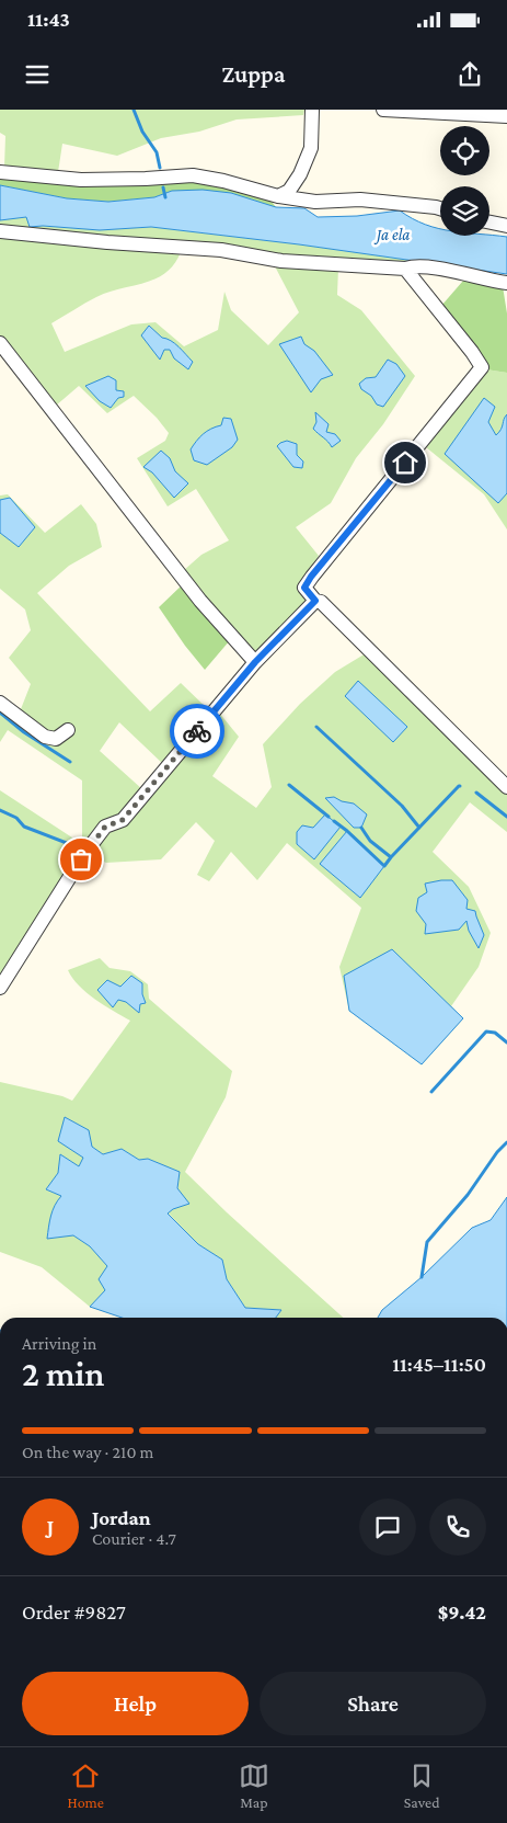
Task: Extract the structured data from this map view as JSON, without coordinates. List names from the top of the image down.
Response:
{
  "water": ["Ja ela"],
  "page": {
    "status": "11:43",
    "header": "Zuppa",
    "heading": ["2 min", "Arriving in", "11:45–11:50"],
    "panel": [
      "Jordan",
      "Courier · 4.7",
      "Order #9827",
      "$9.42"
    ],
    "bar": "On the way · 210 m",
    "round": "J",
    "buttons": ["Help", "Share"],
    "tabs": ["Home", "Map", "Saved"]
  }
}
